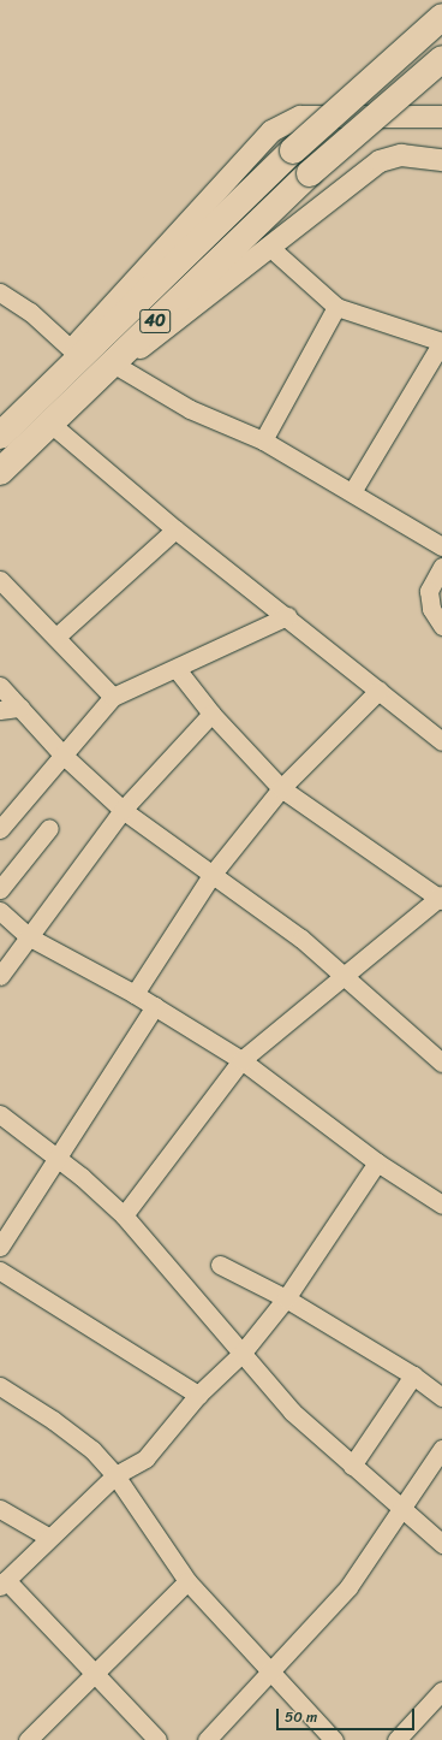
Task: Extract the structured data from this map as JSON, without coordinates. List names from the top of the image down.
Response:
{
  "streets": {
    "highway": ["40"]
  },
  "scale_bar": "50 m"
}
